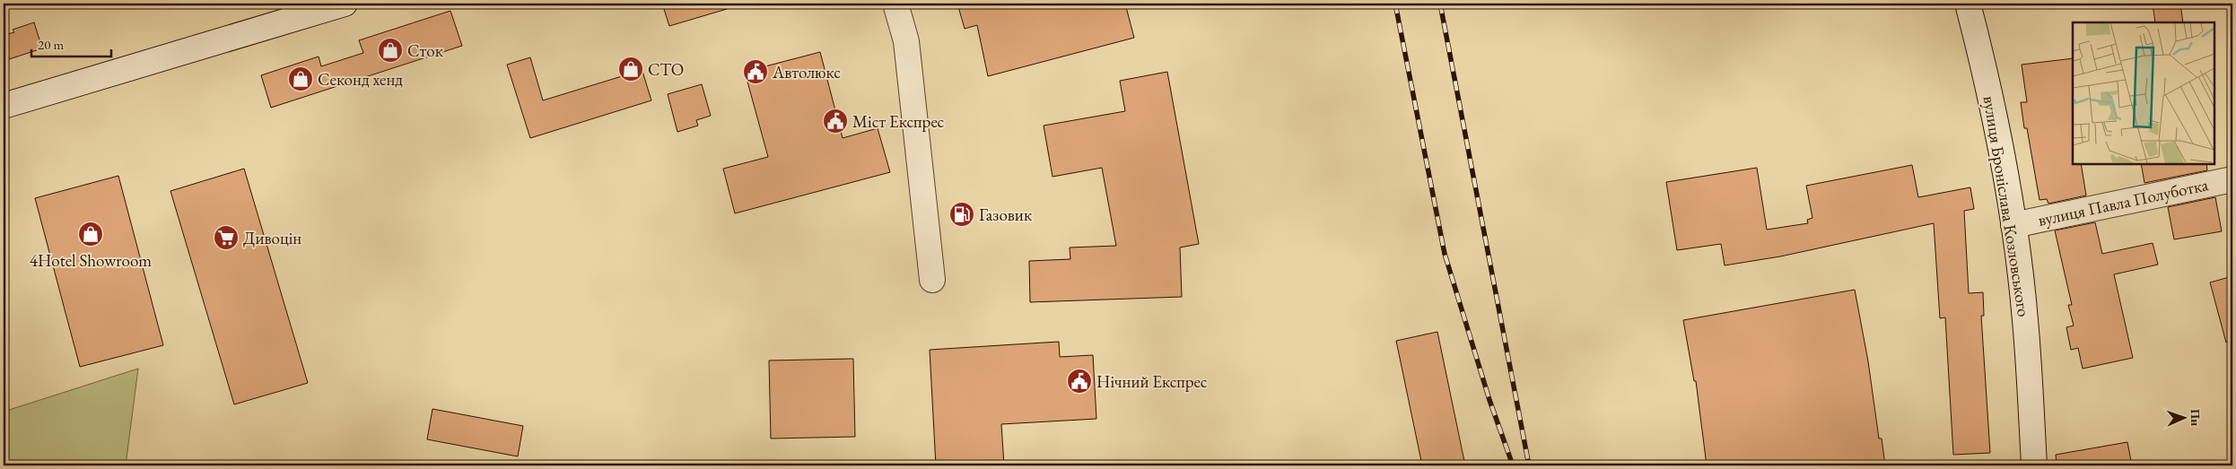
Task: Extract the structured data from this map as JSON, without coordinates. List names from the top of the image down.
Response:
{
  "streets": {
    "street": ["вулиця Павла Полуботка", "вулиця Броніслава Козловського"]
  },
  "crossings": [
    ["вулиця Павла Полуботка", "вулиця Броніслава Козловського"]
  ],
  "places": {
    "shop": [
      "Сток",
      "СТО",
      "Секонд хенд",
      "4Hotel Showroom"
    ],
    "public building": ["Автолюкс", "Міст Експрес", "Нічний Експрес"],
    "fuel station": ["Газовик"],
    "supermarket": ["Дивоцін"]
  },
  "scale_bar": "20 m",
  "north": "right"
}
